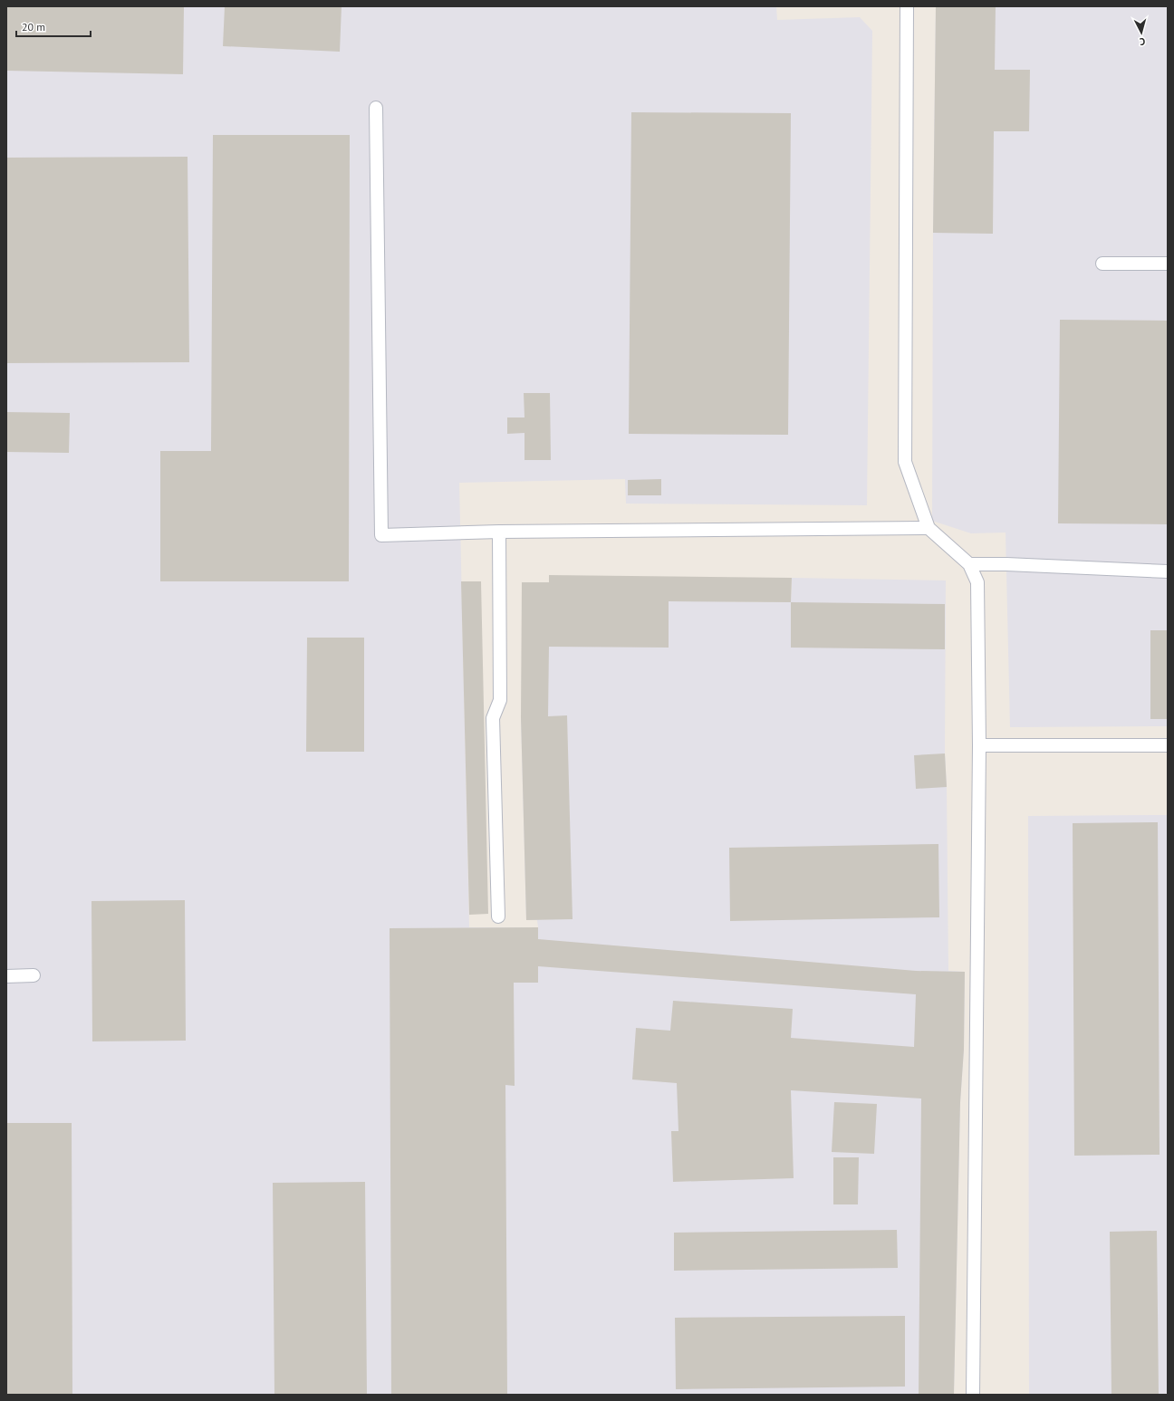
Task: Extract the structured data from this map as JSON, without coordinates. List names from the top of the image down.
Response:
{
  "scale_bar": "20 m",
  "north": "bottom"
}
